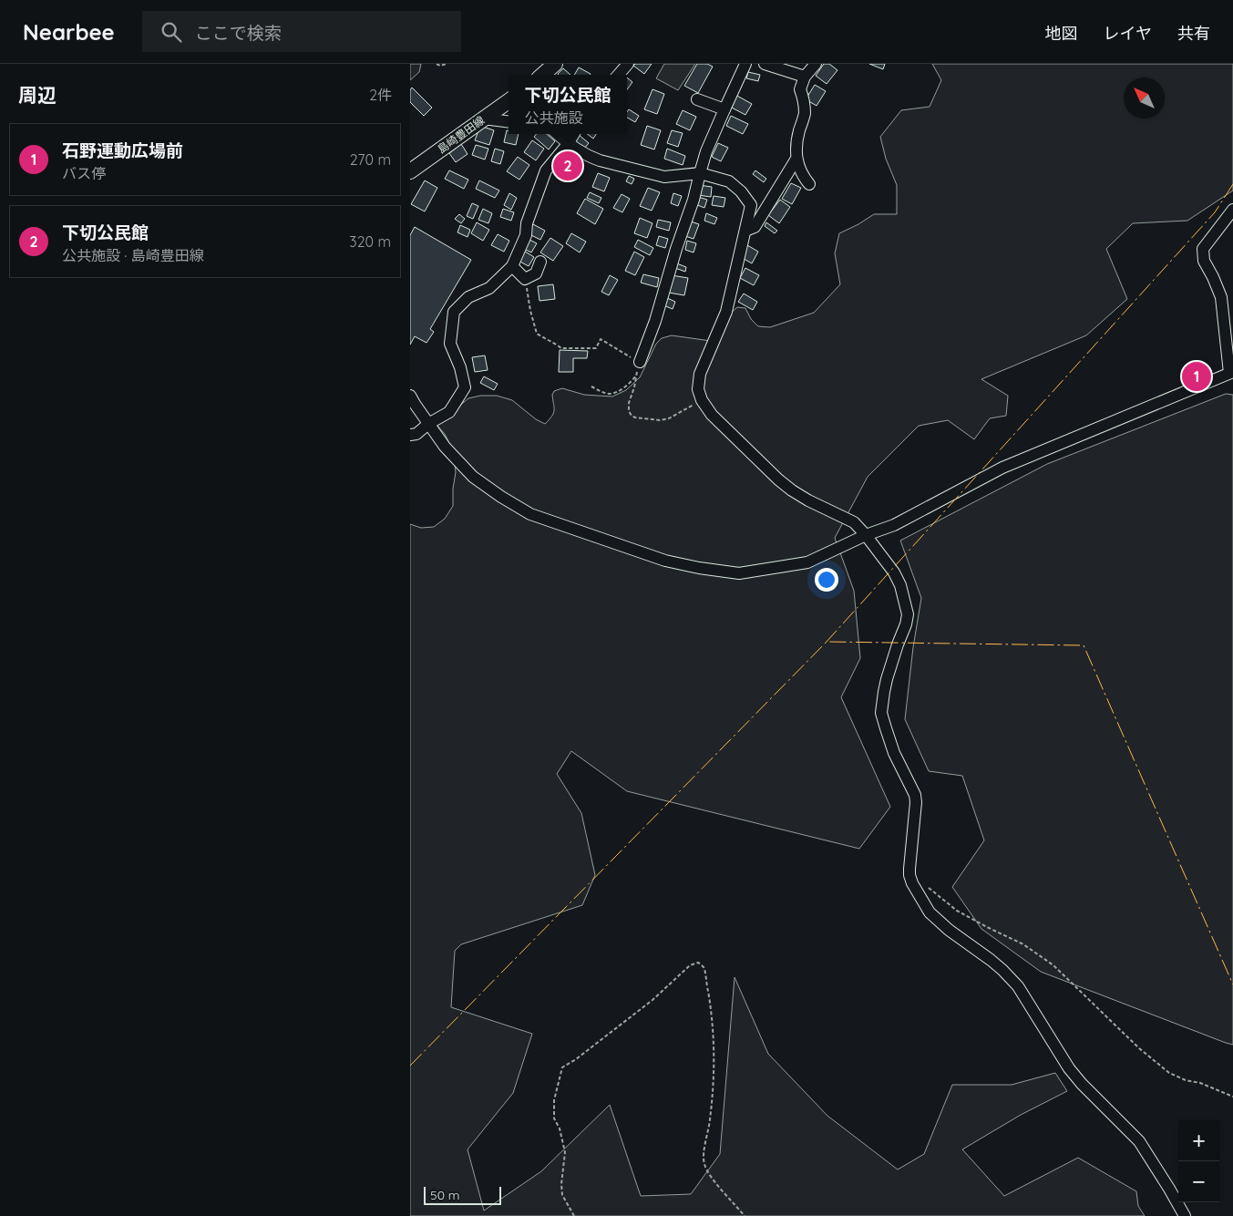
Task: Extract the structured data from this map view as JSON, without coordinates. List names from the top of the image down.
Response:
{
  "streets": {
    "main road": ["島崎豊田線"]
  },
  "scale_bar": "50 m",
  "north": "top left",
  "page": {
    "header": "Nearbee",
    "search": "ここで検索",
    "nav": ["地図", "レイヤ", "共有"],
    "heading": ["周辺", "2件"],
    "popup": ["下切公民館", "公共施設"],
    "list": [
      {
        "mark": "1",
        "name": "石野運動広場前",
        "note": "バス停",
        "value": "270 m"
      },
      {
        "mark": "2",
        "name": "下切公民館",
        "note": "公共施設 · 島崎豊田線",
        "value": "320 m"
      }
    ],
    "pins": ["2", "1"],
    "map_buttons": ["+", "−"],
    "scale": "50 m"
  }
}
